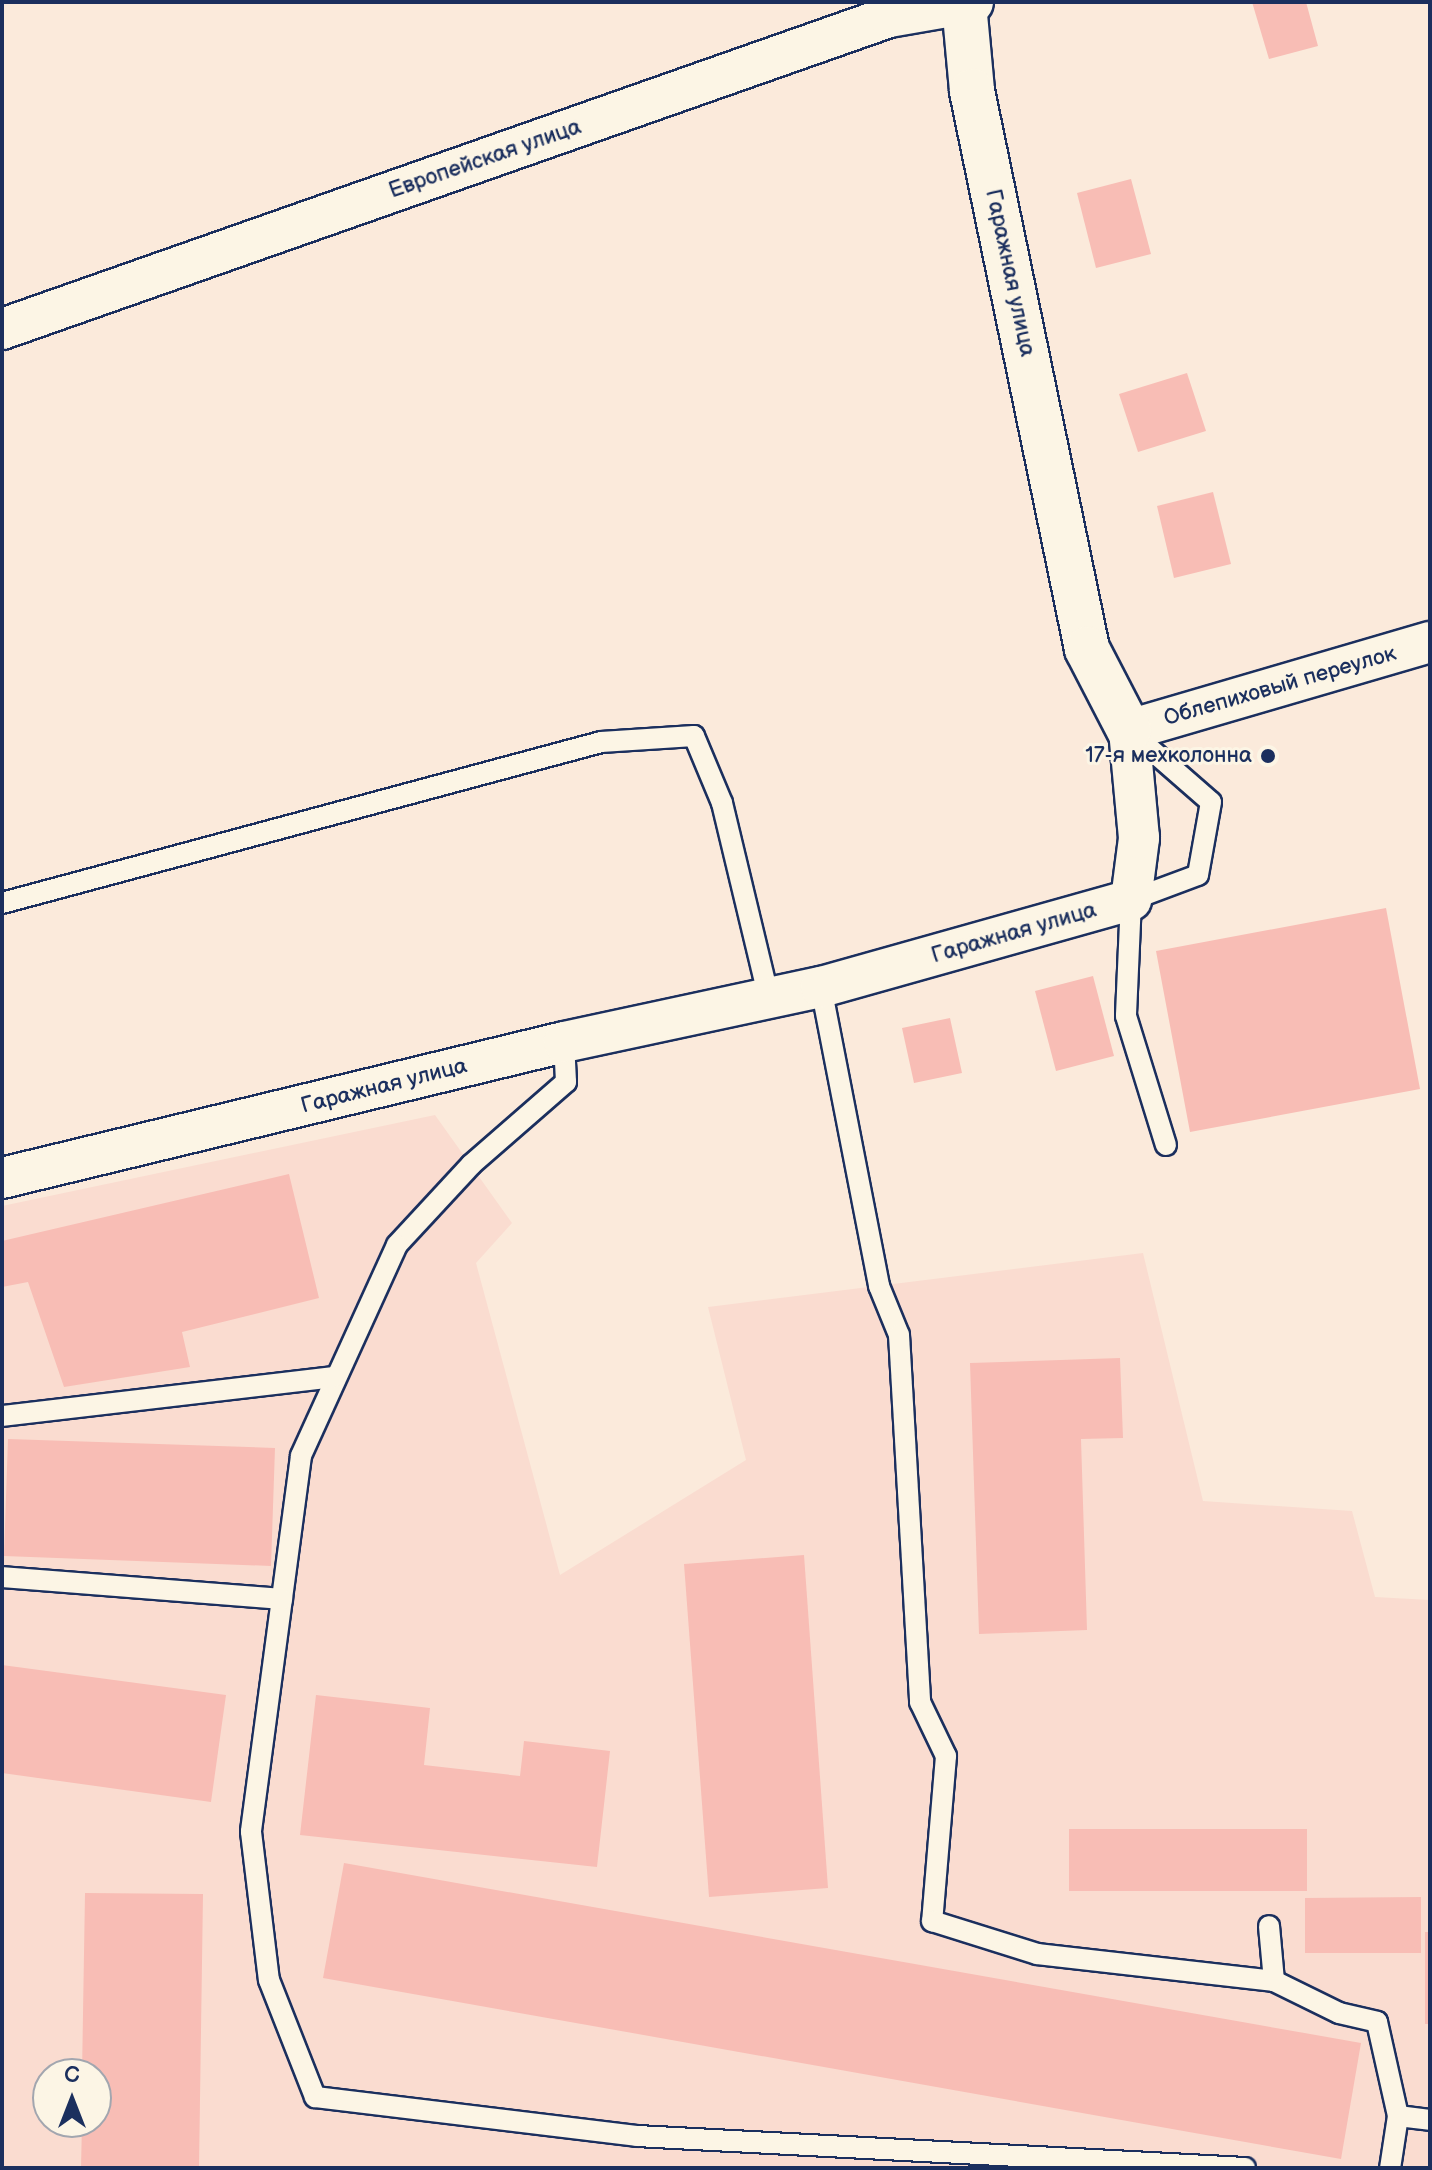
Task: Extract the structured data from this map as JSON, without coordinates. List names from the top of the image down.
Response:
{
  "streets": {
    "street": ["Европейская улица", "Гаражная улица", "Облепиховый переулок"]
  },
  "crossings": [
    ["Европейская улица", "Гаражная улица"],
    ["Гаражная улица", "Облепиховый переулок"]
  ],
  "places": ["17-я мехколонна"],
  "north": "top"
}
